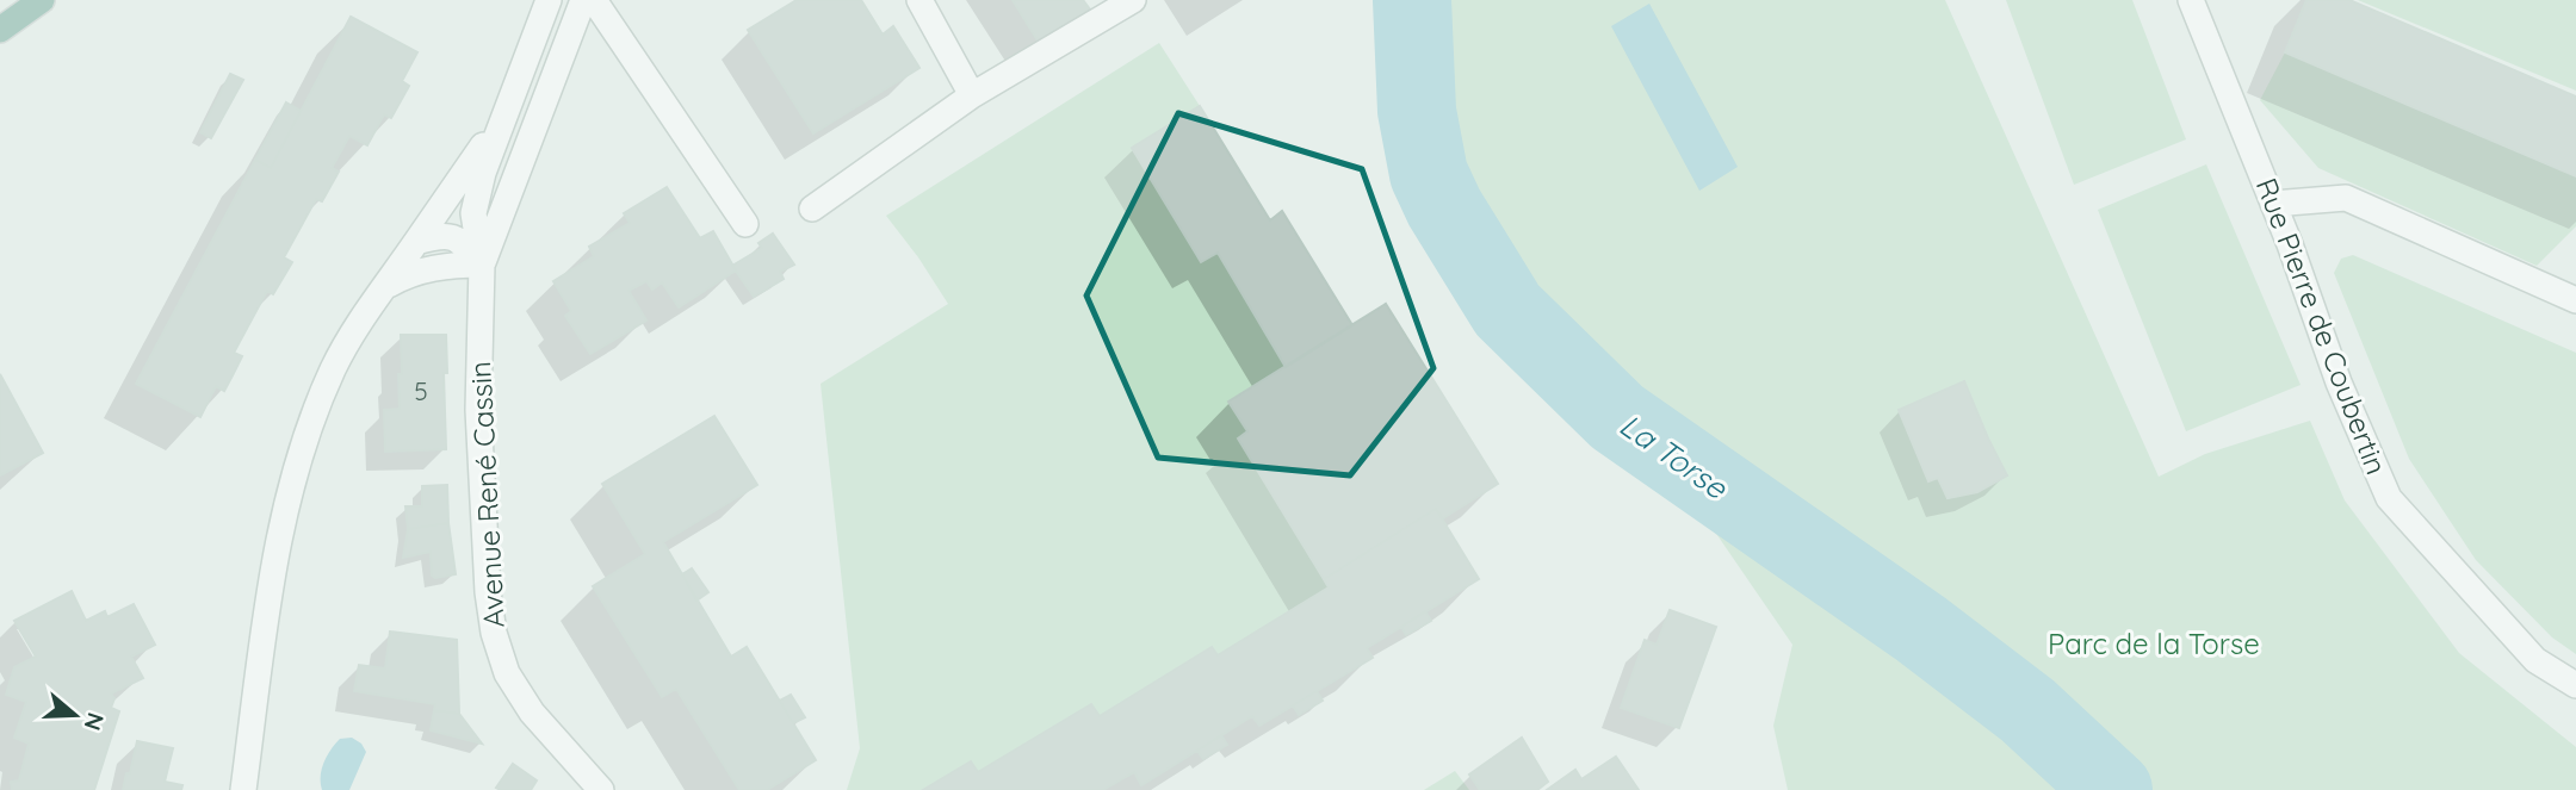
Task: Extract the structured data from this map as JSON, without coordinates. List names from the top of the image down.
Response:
{
  "streets": {
    "street": ["Rue Pierre de Coubertin", "Avenue René Cassin"]
  },
  "water": ["La Torse"],
  "parks": ["Parc de la Torse"],
  "house_numbers": ["5"],
  "north": "right"
}
